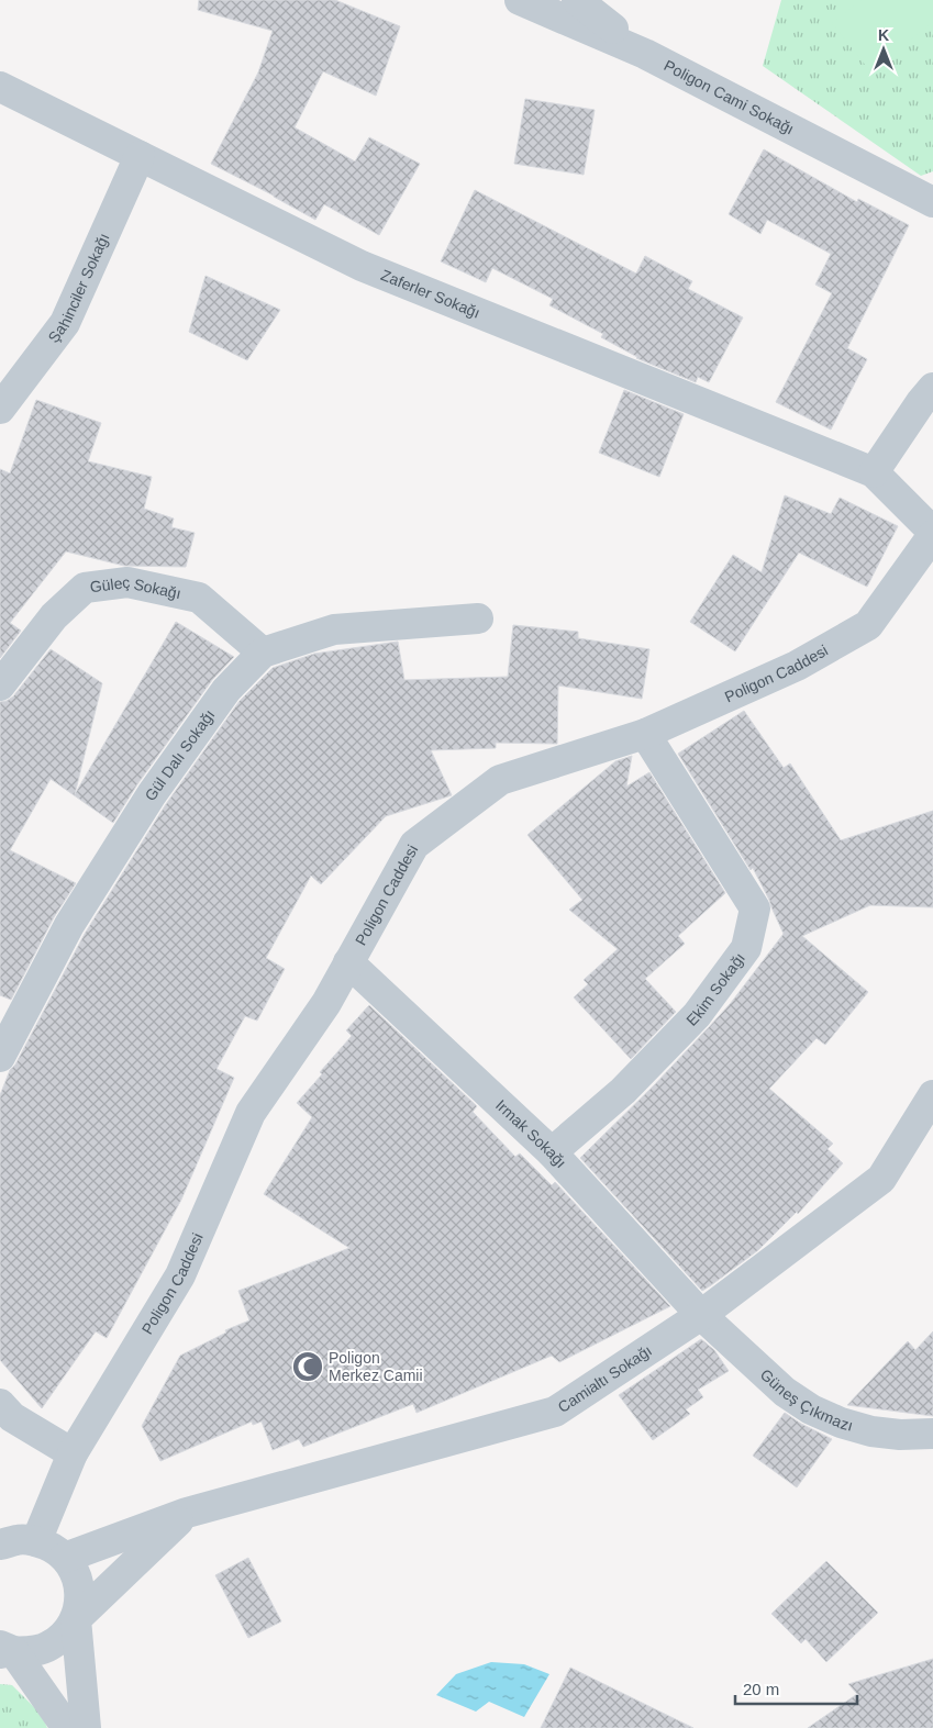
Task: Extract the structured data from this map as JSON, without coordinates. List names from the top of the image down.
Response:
{
  "streets": {
    "street": [
      "Poligon Cami Sokağı",
      "Şahinciler Sokağı",
      "Zaferler Sokağı",
      "Güleç Sokağı",
      "Poligon Caddesi",
      "Gül Dalı Sokağı",
      "Ekim Sokağı",
      "Irmak Sokağı",
      "Camialtı Sokağı",
      "Güneş Çıkmazı"
    ]
  },
  "crossings": [
    ["Şahinciler Sokağı", "Zaferler Sokağı"],
    ["Güleç Sokağı", "Gül Dalı Sokağı"],
    ["Poligon Caddesi", "Ekim Sokağı"],
    ["Poligon Caddesi", "Irmak Sokağı"],
    ["Ekim Sokağı", "Irmak Sokağı"],
    ["Irmak Sokağı", "Camialtı Sokağı"],
    ["Irmak Sokağı", "Güneş Çıkmazı"],
    ["Camialtı Sokağı", "Güneş Çıkmazı"]
  ],
  "places": {
    "mosque": ["Poligon Merkez Camii"]
  },
  "scale_bar": "20 m",
  "north": "top"
}
